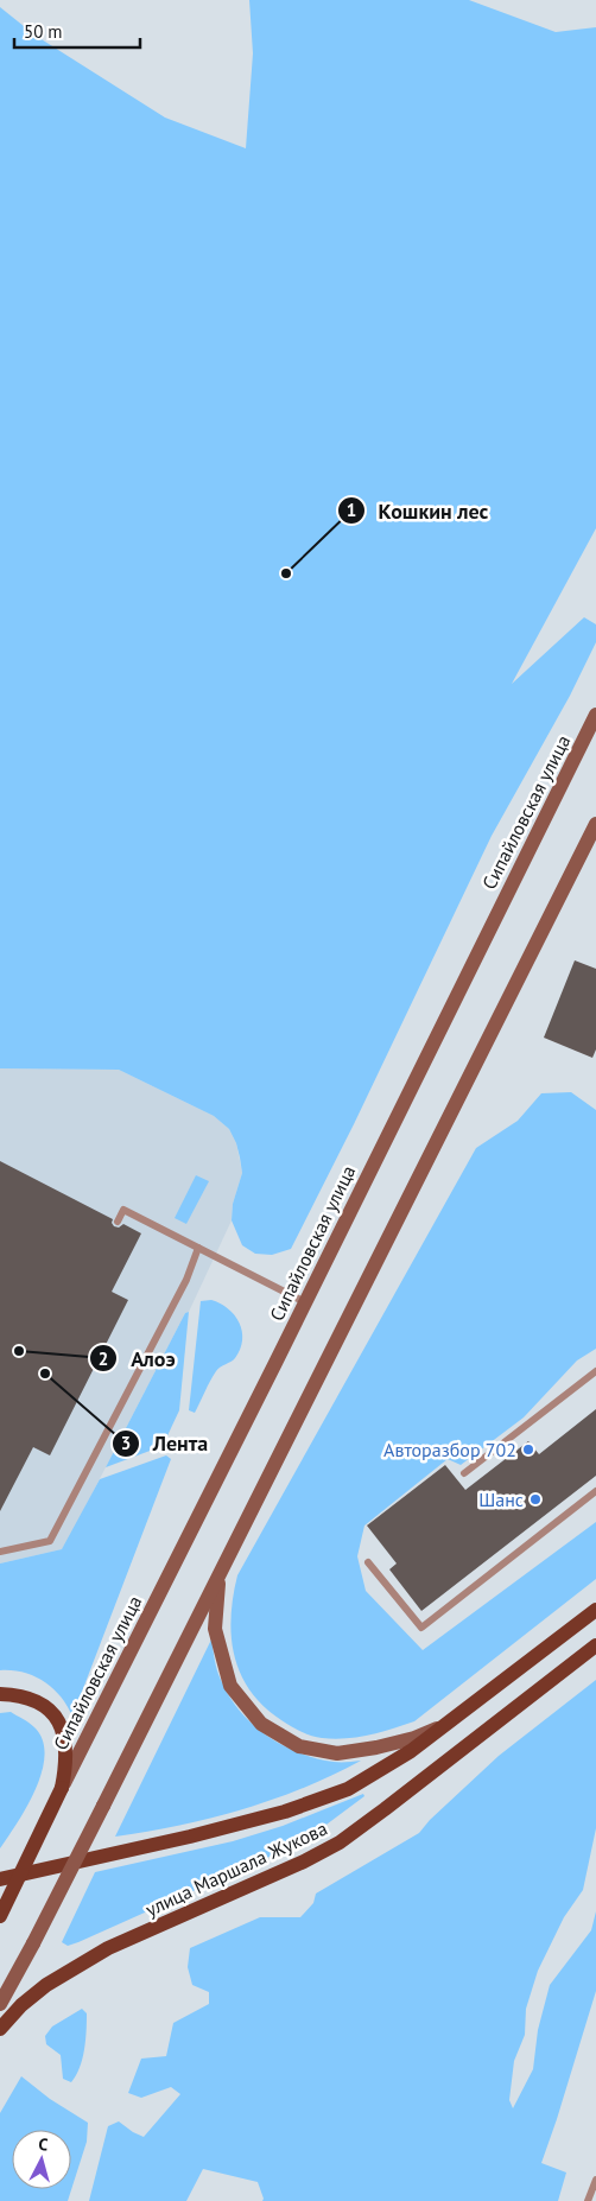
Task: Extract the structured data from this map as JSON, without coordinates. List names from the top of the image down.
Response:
{
  "streets": {
    "main road": ["Сипайловская улица", "улица Маршала Жукова"]
  },
  "places": [
    "Кошкин лес",
    "Алоэ",
    "Лента",
    "Авторазбор 702",
    "Шанс"
  ],
  "scale_bar": "50 m",
  "north": "top"
}
